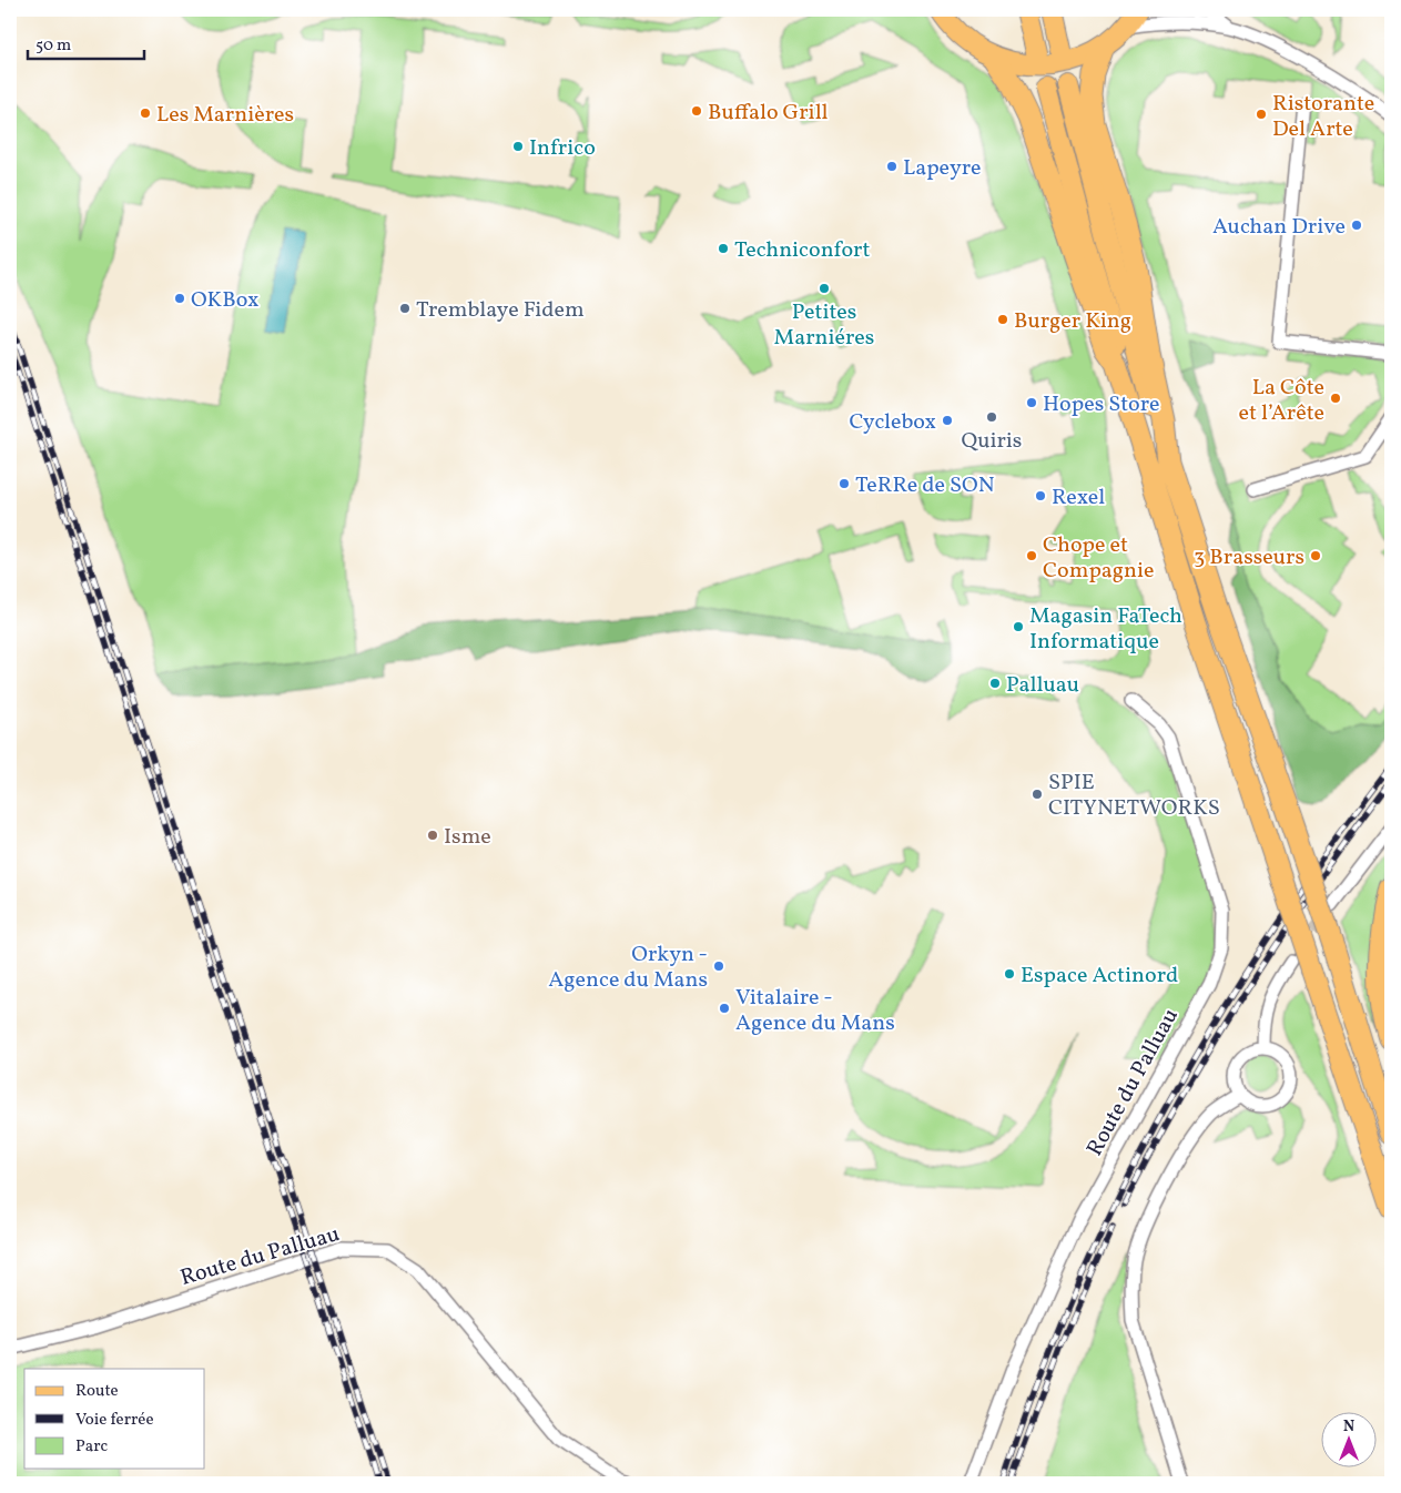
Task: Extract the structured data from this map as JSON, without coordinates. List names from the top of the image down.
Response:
{
  "streets": {
    "street": ["Route du Palluau"]
  },
  "places": [
    "Buffalo Grill",
    "Les Marnières",
    "Ristorante Del Arte",
    "Infrico",
    "Lapeyre",
    "Auchan Drive",
    "Techniconfort",
    "Petites Marniéres",
    "OKBox",
    "Tremblaye Fidem",
    "Burger King",
    "La Côte et l’Arête",
    "Hopes Store",
    "Quiris",
    "Cyclebox",
    "TeRRe de SON",
    "Rexel",
    "Chope et Compagnie",
    "3 Brasseurs",
    "Magasin FaTech Informatique",
    "Palluau",
    "SPIE CITYNETWORKS",
    "Isme",
    "Orkyn - Agence du Mans",
    "Espace Actinord",
    "Vitalaire - Agence du Mans"
  ],
  "legend": ["Route", "Voie ferrée", "Parc"],
  "scale_bar": "50 m",
  "north": "top"
}
